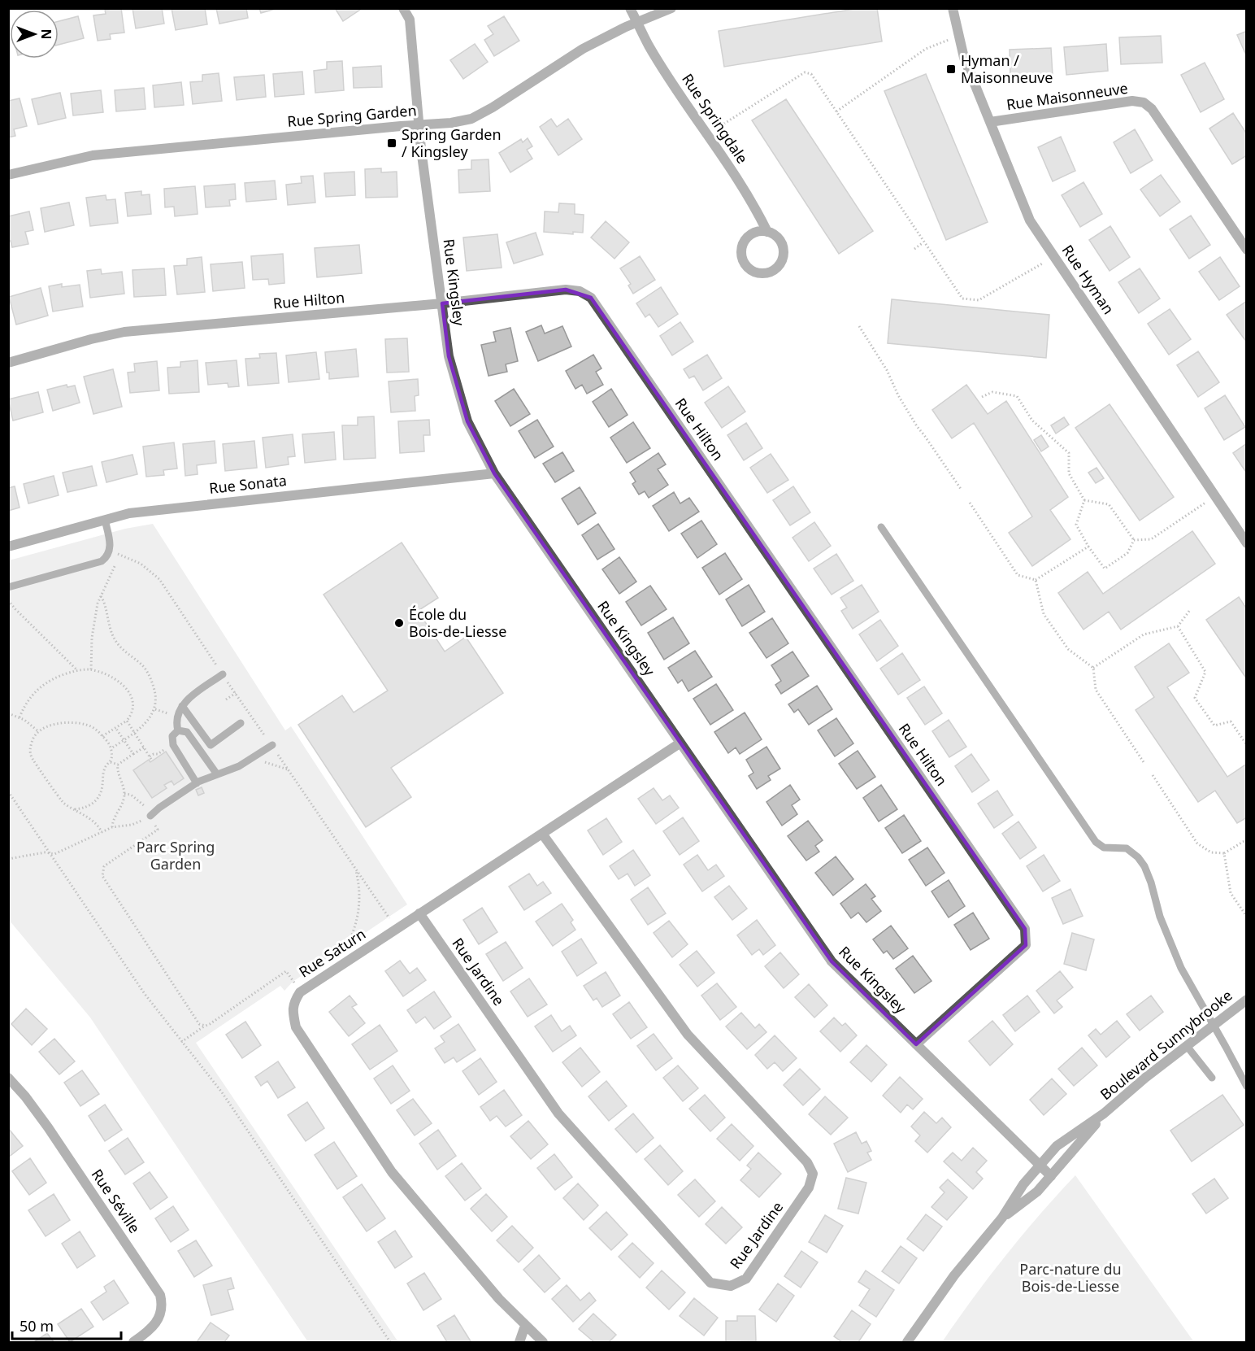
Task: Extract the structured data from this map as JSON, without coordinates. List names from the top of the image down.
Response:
{
  "streets": {
    "street": [
      "Rue Maisonneuve",
      "Rue Spring Garden",
      "Rue Springdale",
      "Rue Hyman",
      "Rue Kingsley",
      "Rue Hilton",
      "Rue Sonata",
      "Rue Saturn",
      "Rue Jardine",
      "Boulevard Sunnybrooke",
      "Rue Séville"
    ]
  },
  "crossings": [
    ["Rue Maisonneuve", "Rue Hyman"],
    ["Rue Spring Garden", "Rue Springdale"],
    ["Rue Spring Garden", "Rue Kingsley"],
    ["Rue Kingsley", "Rue Hilton"],
    ["Rue Kingsley", "Rue Sonata"],
    ["Rue Kingsley", "Rue Saturn"],
    ["Rue Kingsley", "Boulevard Sunnybrooke"],
    ["Rue Saturn", "Rue Jardine"]
  ],
  "parks": ["Parc Spring Garden", "Parc-nature du Bois-de-Liesse"],
  "places": {
    "transit": ["Hyman / Maisonneuve", "Spring Garden / Kingsley"],
    "other": ["École du Bois-de-Liesse"]
  },
  "scale_bar": "50 m",
  "north": "right"
}
